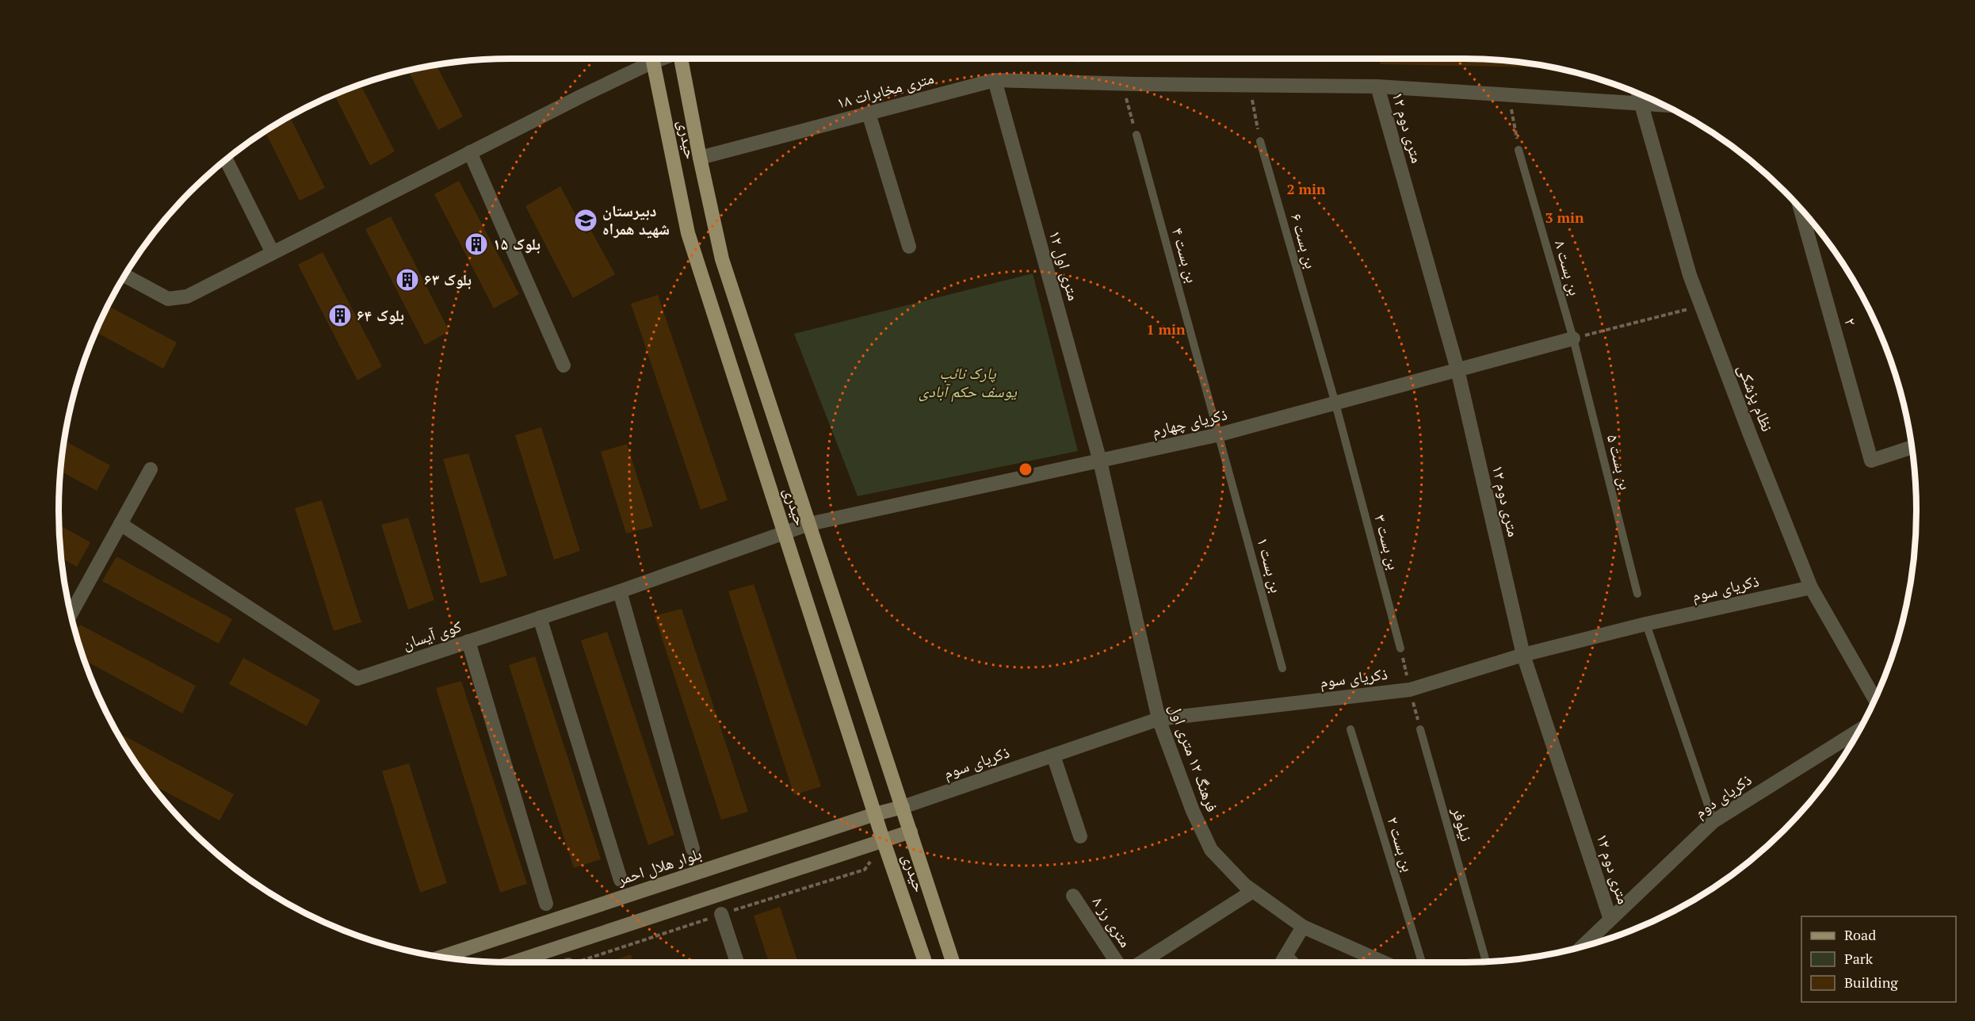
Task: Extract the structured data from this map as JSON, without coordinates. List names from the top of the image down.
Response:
{
  "streets": {
    "main road": ["حیدری", "بلوار هلال احمر"],
    "street": [
      "۱۸ متری مخابرات",
      "۱۲ متری دوم",
      "۱۲ متری اول",
      "۲",
      "نظام پزشکی",
      "ذکریای چهارم",
      "ذکریای سوم",
      "کوی آیسان",
      "فرهنگ ۱۲ متری اول",
      "ذکریای دوم",
      "۸ متری رز"
    ],
    "lane": [
      "بن بست ۶",
      "بن بست ۴",
      "بن بست ۸",
      "بن بست ۵",
      "بن بست ۳",
      "بن بست ۱",
      "نیلوفر",
      "بن بست ۲"
    ]
  },
  "crossings": [
    ["۱۸ متری مخابرات", "۱۲ متری دوم"],
    ["۱۸ متری مخابرات", "حیدری"],
    ["۱۸ متری مخابرات", "۱۲ متری اول"],
    ["۱۸ متری مخابرات", "نظام پزشکی"],
    ["۱۲ متری دوم", "ذکریای چهارم"],
    ["۱۲ متری دوم", "ذکریای سوم"],
    ["۱۲ متری دوم", "ذکریای دوم"],
    ["حیدری", "ذکریای چهارم"],
    ["حیدری", "ذکریای سوم"],
    ["حیدری", "کوی آیسان"],
    ["حیدری", "بلوار هلال احمر"],
    ["بن بست ۶", "ذکریای چهارم"],
    ["بن بست ۶", "بن بست ۳"],
    ["بن بست ۴", "ذکریای چهارم"],
    ["بن بست ۴", "بن بست ۱"],
    ["۱۲ متری اول", "ذکریای چهارم"],
    ["۱۲ متری اول", "فرهنگ ۱۲ متری اول"],
    ["بن بست ۸", "ذکریای چهارم"],
    ["بن بست ۸", "بن بست ۵"],
    ["نظام پزشکی", "ذکریای سوم"],
    ["ذکریای چهارم", "بن بست ۵"],
    ["ذکریای چهارم", "بن بست ۳"],
    ["ذکریای چهارم", "بن بست ۱"],
    ["ذکریای چهارم", "کوی آیسان"],
    ["ذکریای چهارم", "فرهنگ ۱۲ متری اول"],
    ["ذکریای سوم", "فرهنگ ۱۲ متری اول"],
    ["ذکریای سوم", "بلوار هلال احمر"]
  ],
  "parks": ["پارک نائب یوسف حکم آبادی"],
  "places": {
    "school or university": ["دبیرستان شهید همراه"],
    "building": ["بلوک ۱۵", "بلوک ۶۳", "بلوک ۶۴"]
  },
  "legend": ["Road", "Park", "Building"],
  "rings": ["2 min", "3 min", "1 min"]
}
